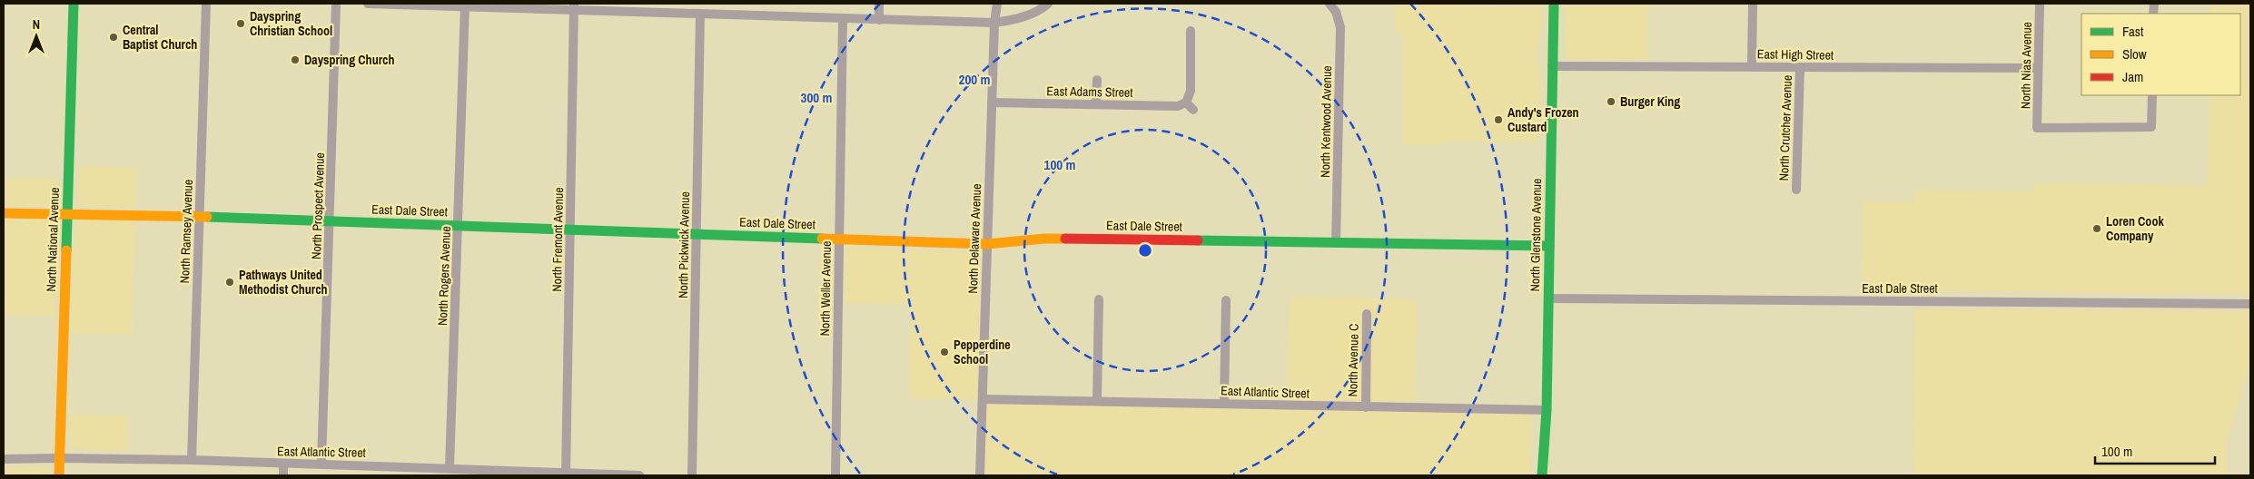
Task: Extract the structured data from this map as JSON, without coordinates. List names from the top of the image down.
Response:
{
  "streets": {
    "street": [
      "East High Street",
      "North Nias Avenue",
      "East Adams Street",
      "North Kentwood Avenue",
      "North Crutcher Avenue",
      "North Prospect Avenue",
      "East Dale Street",
      "North Ramsey Avenue",
      "North Glenstone Avenue",
      "North Delaware Avenue",
      "North National Avenue",
      "North Fremont Avenue",
      "North Pickwick Avenue",
      "North Rogers Avenue",
      "North Weller Avenue",
      "North Avenue C",
      "East Atlantic Street"
    ]
  },
  "crossings": [
    ["East High Street", "North Nias Avenue"],
    ["East High Street", "North Crutcher Avenue"],
    ["East High Street", "North Glenstone Avenue"],
    ["East Adams Street", "North Delaware Avenue"],
    ["North Kentwood Avenue", "East Dale Street"],
    ["North Prospect Avenue", "East Dale Street"],
    ["North Prospect Avenue", "East Atlantic Street"],
    ["East Dale Street", "North Ramsey Avenue"],
    ["East Dale Street", "North Glenstone Avenue"],
    ["East Dale Street", "North Delaware Avenue"],
    ["East Dale Street", "North National Avenue"],
    ["East Dale Street", "North Fremont Avenue"],
    ["East Dale Street", "North Pickwick Avenue"],
    ["East Dale Street", "North Rogers Avenue"],
    ["East Dale Street", "North Weller Avenue"],
    ["North Ramsey Avenue", "East Atlantic Street"],
    ["North Glenstone Avenue", "East Atlantic Street"],
    ["North Delaware Avenue", "East Atlantic Street"],
    ["North National Avenue", "East Atlantic Street"],
    ["North Fremont Avenue", "East Atlantic Street"],
    ["North Rogers Avenue", "East Atlantic Street"],
    ["North Avenue C", "East Atlantic Street"]
  ],
  "places": [
    "Dayspring Christian School",
    "Central Baptist Church",
    "Dayspring Church",
    "Burger King",
    "Andy's Frozen Custard",
    "Loren Cook Company",
    "Pathways United Methodist Church",
    "Pepperdine School"
  ],
  "legend": ["Fast", "Slow", "Jam"],
  "scale_bar": "100 m",
  "north": "top",
  "rings": ["200 m", "300 m", "100 m"]
}
